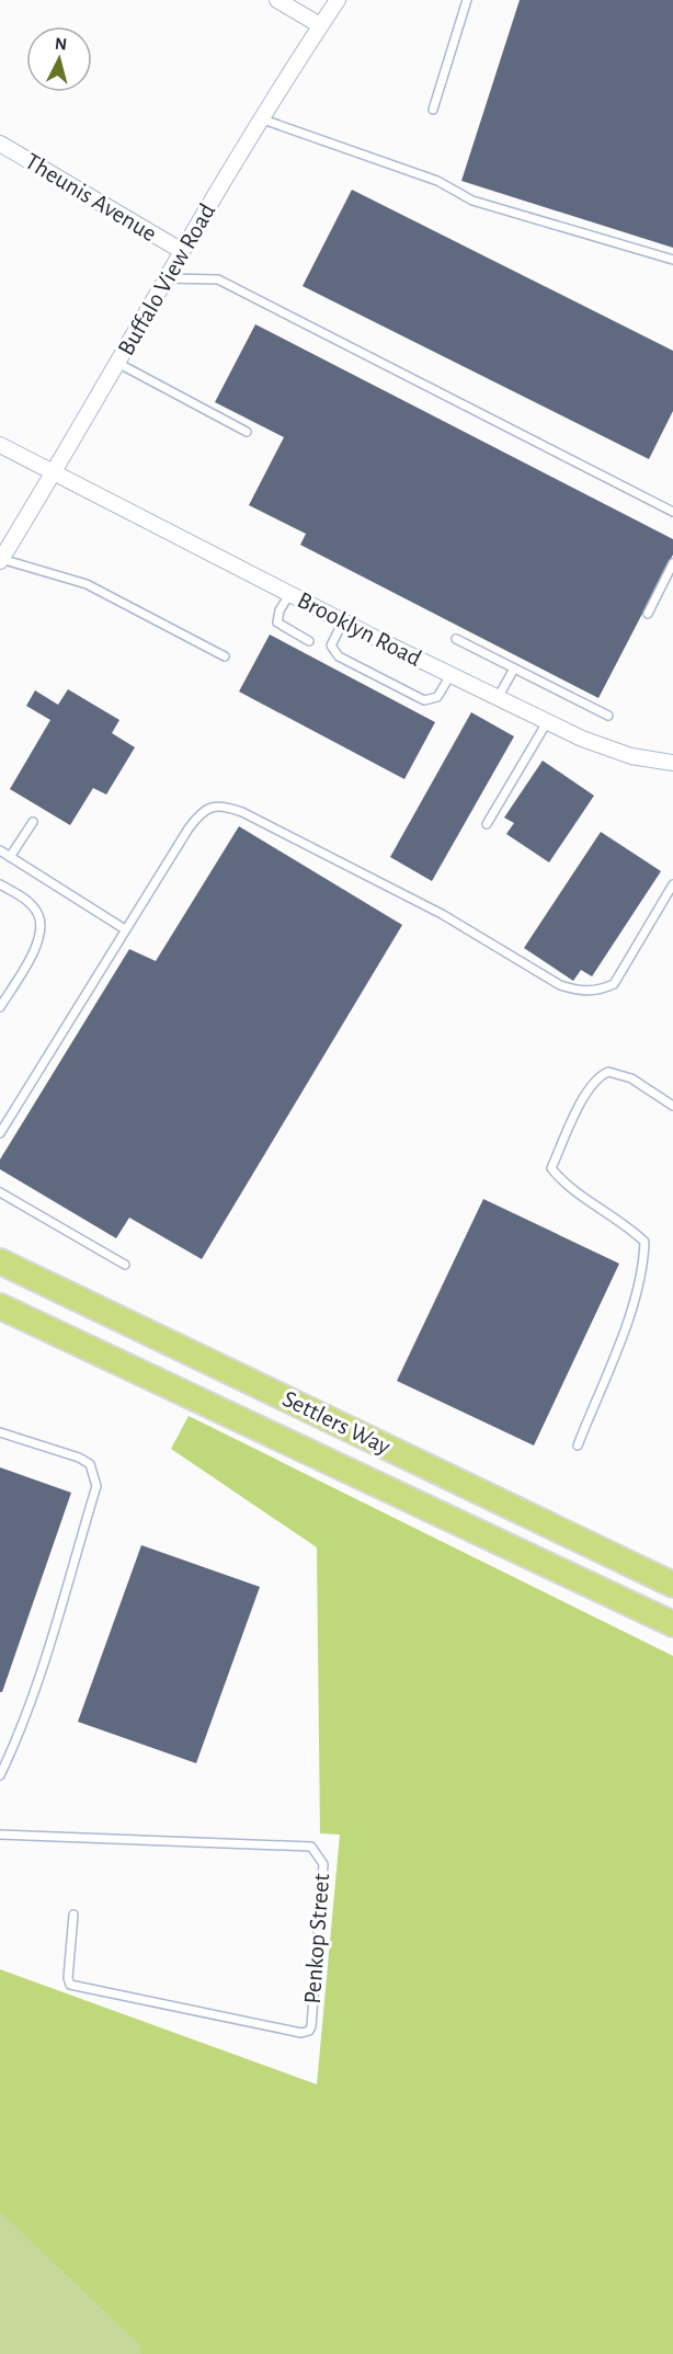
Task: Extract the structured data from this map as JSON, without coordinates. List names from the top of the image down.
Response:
{
  "streets": {
    "main road": ["Settlers Way"],
    "street": ["Theunis Avenue", "Buffalo View Road", "Brooklyn Road"],
    "lane": ["Penkop Street"]
  },
  "crossings": [
    ["Theunis Avenue", "Buffalo View Road"],
    ["Buffalo View Road", "Brooklyn Road"]
  ],
  "north": "top"
}
